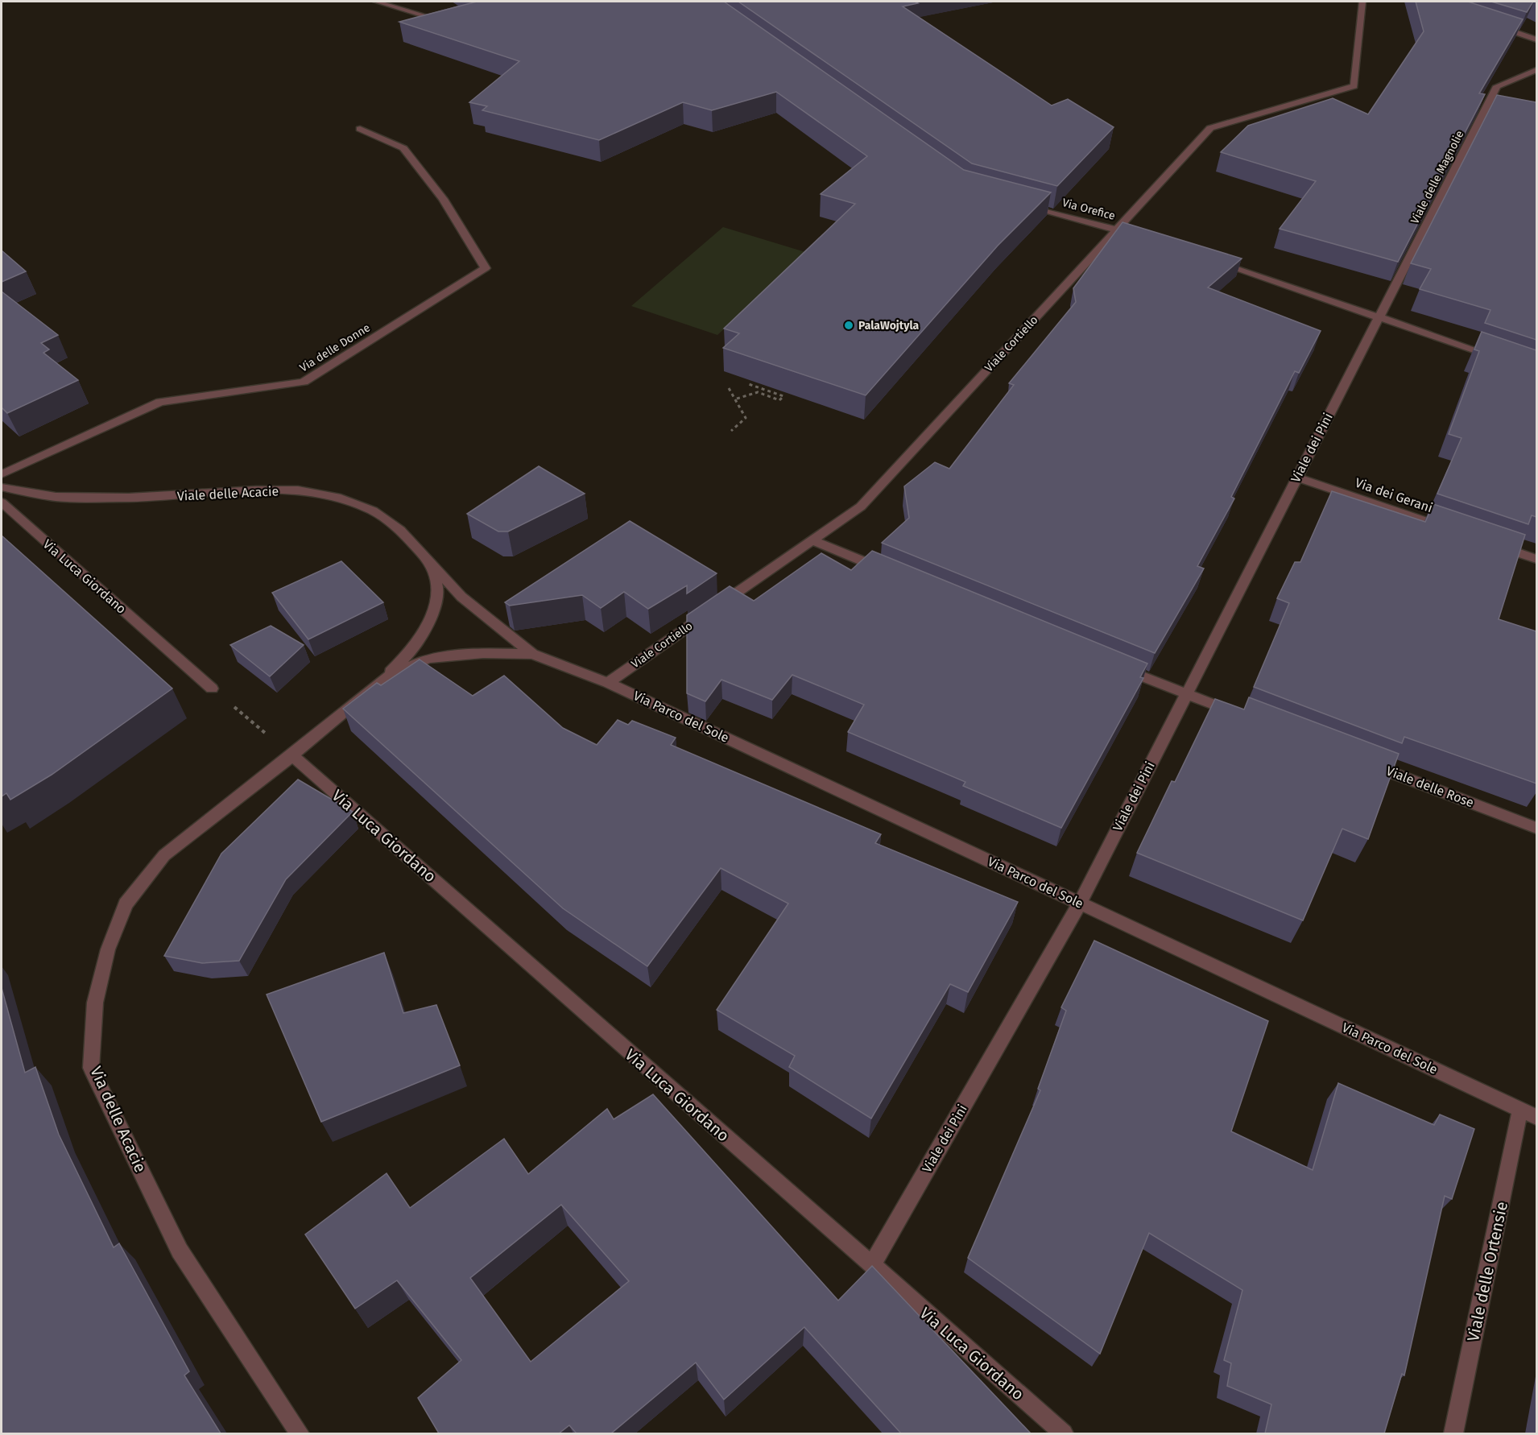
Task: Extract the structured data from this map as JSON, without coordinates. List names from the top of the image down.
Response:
{
  "streets": {
    "street": [
      "Viale delle Magnolie",
      "Via Orefice",
      "Viale Cortiello",
      "Via delle Donne",
      "Viale dei Pini",
      "Viale delle Acacie",
      "Via dei Gerani",
      "Via Luca Giordano",
      "Via Parco del Sole",
      "Viale delle Rose",
      "Via delle Acacie",
      "Viale delle Ortensie"
    ]
  },
  "crossings": [
    ["Viale delle Magnolie", "Viale dei Pini"],
    ["Via Orefice", "Viale Cortiello"],
    ["Viale Cortiello", "Via Parco del Sole"],
    ["Viale dei Pini", "Via dei Gerani"],
    ["Viale dei Pini", "Via Luca Giordano"],
    ["Viale dei Pini", "Via Parco del Sole"],
    ["Viale delle Acacie", "Via Luca Giordano"],
    ["Viale delle Acacie", "Via Parco del Sole"],
    ["Viale delle Acacie", "Via delle Acacie"],
    ["Via Luca Giordano", "Via delle Acacie"],
    ["Via Parco del Sole", "Viale delle Ortensie"]
  ],
  "places": ["PalaWojtyla"]
}
